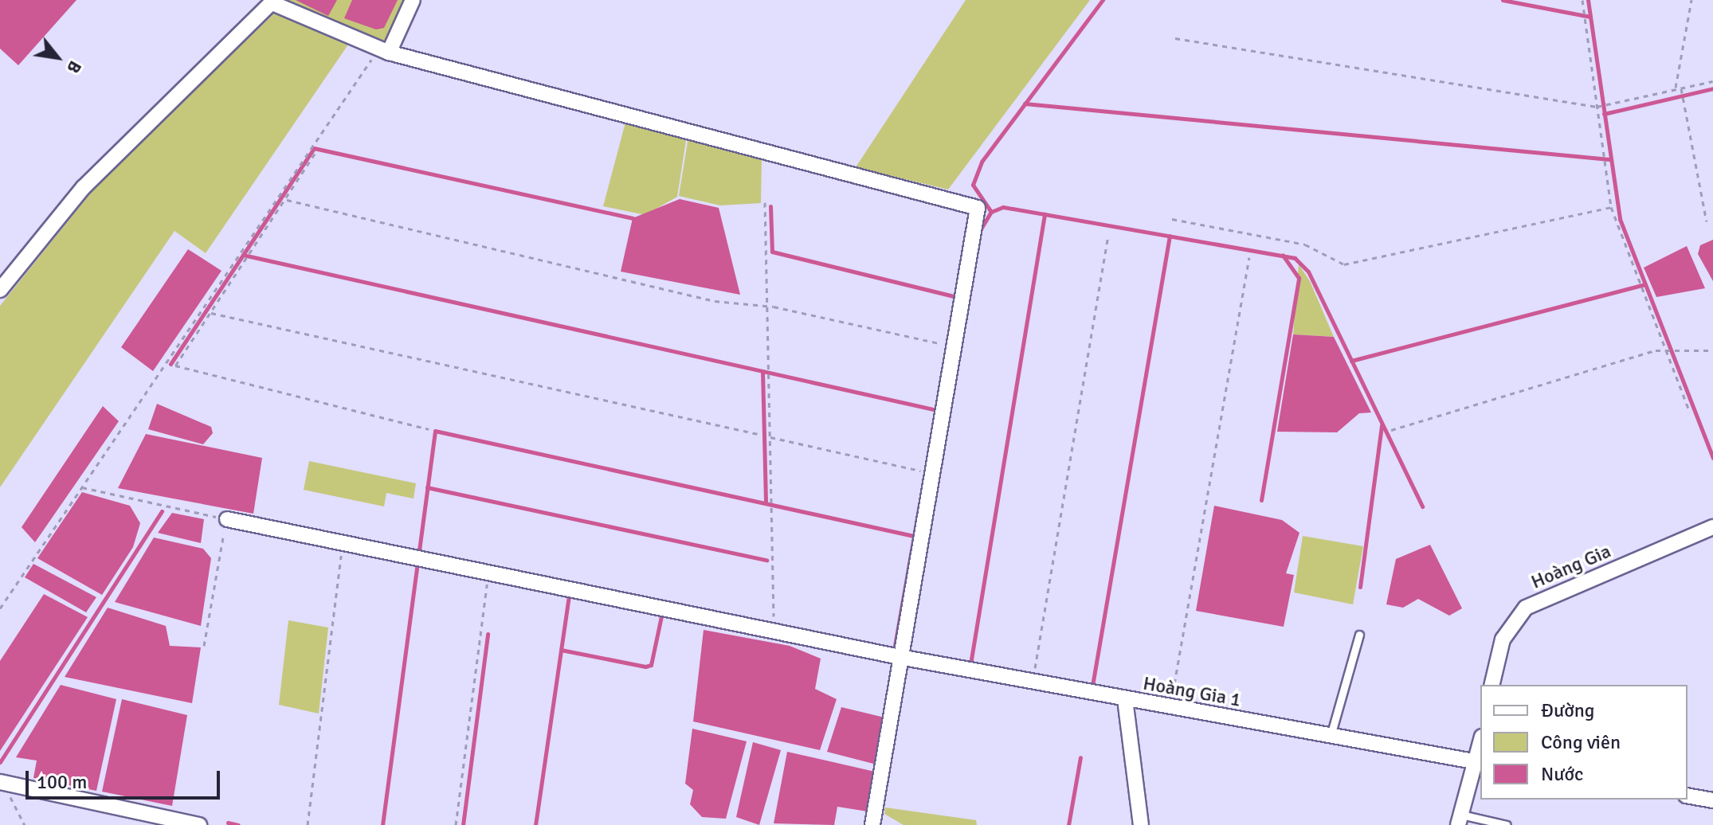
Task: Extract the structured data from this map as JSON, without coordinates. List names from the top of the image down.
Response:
{
  "streets": {
    "street": ["Hoàng Gia", "Hoàng Gia 1"]
  },
  "legend": ["Đường", "Công viên", "Nước"],
  "scale_bar": "100 m",
  "north": "bottom right"
}
